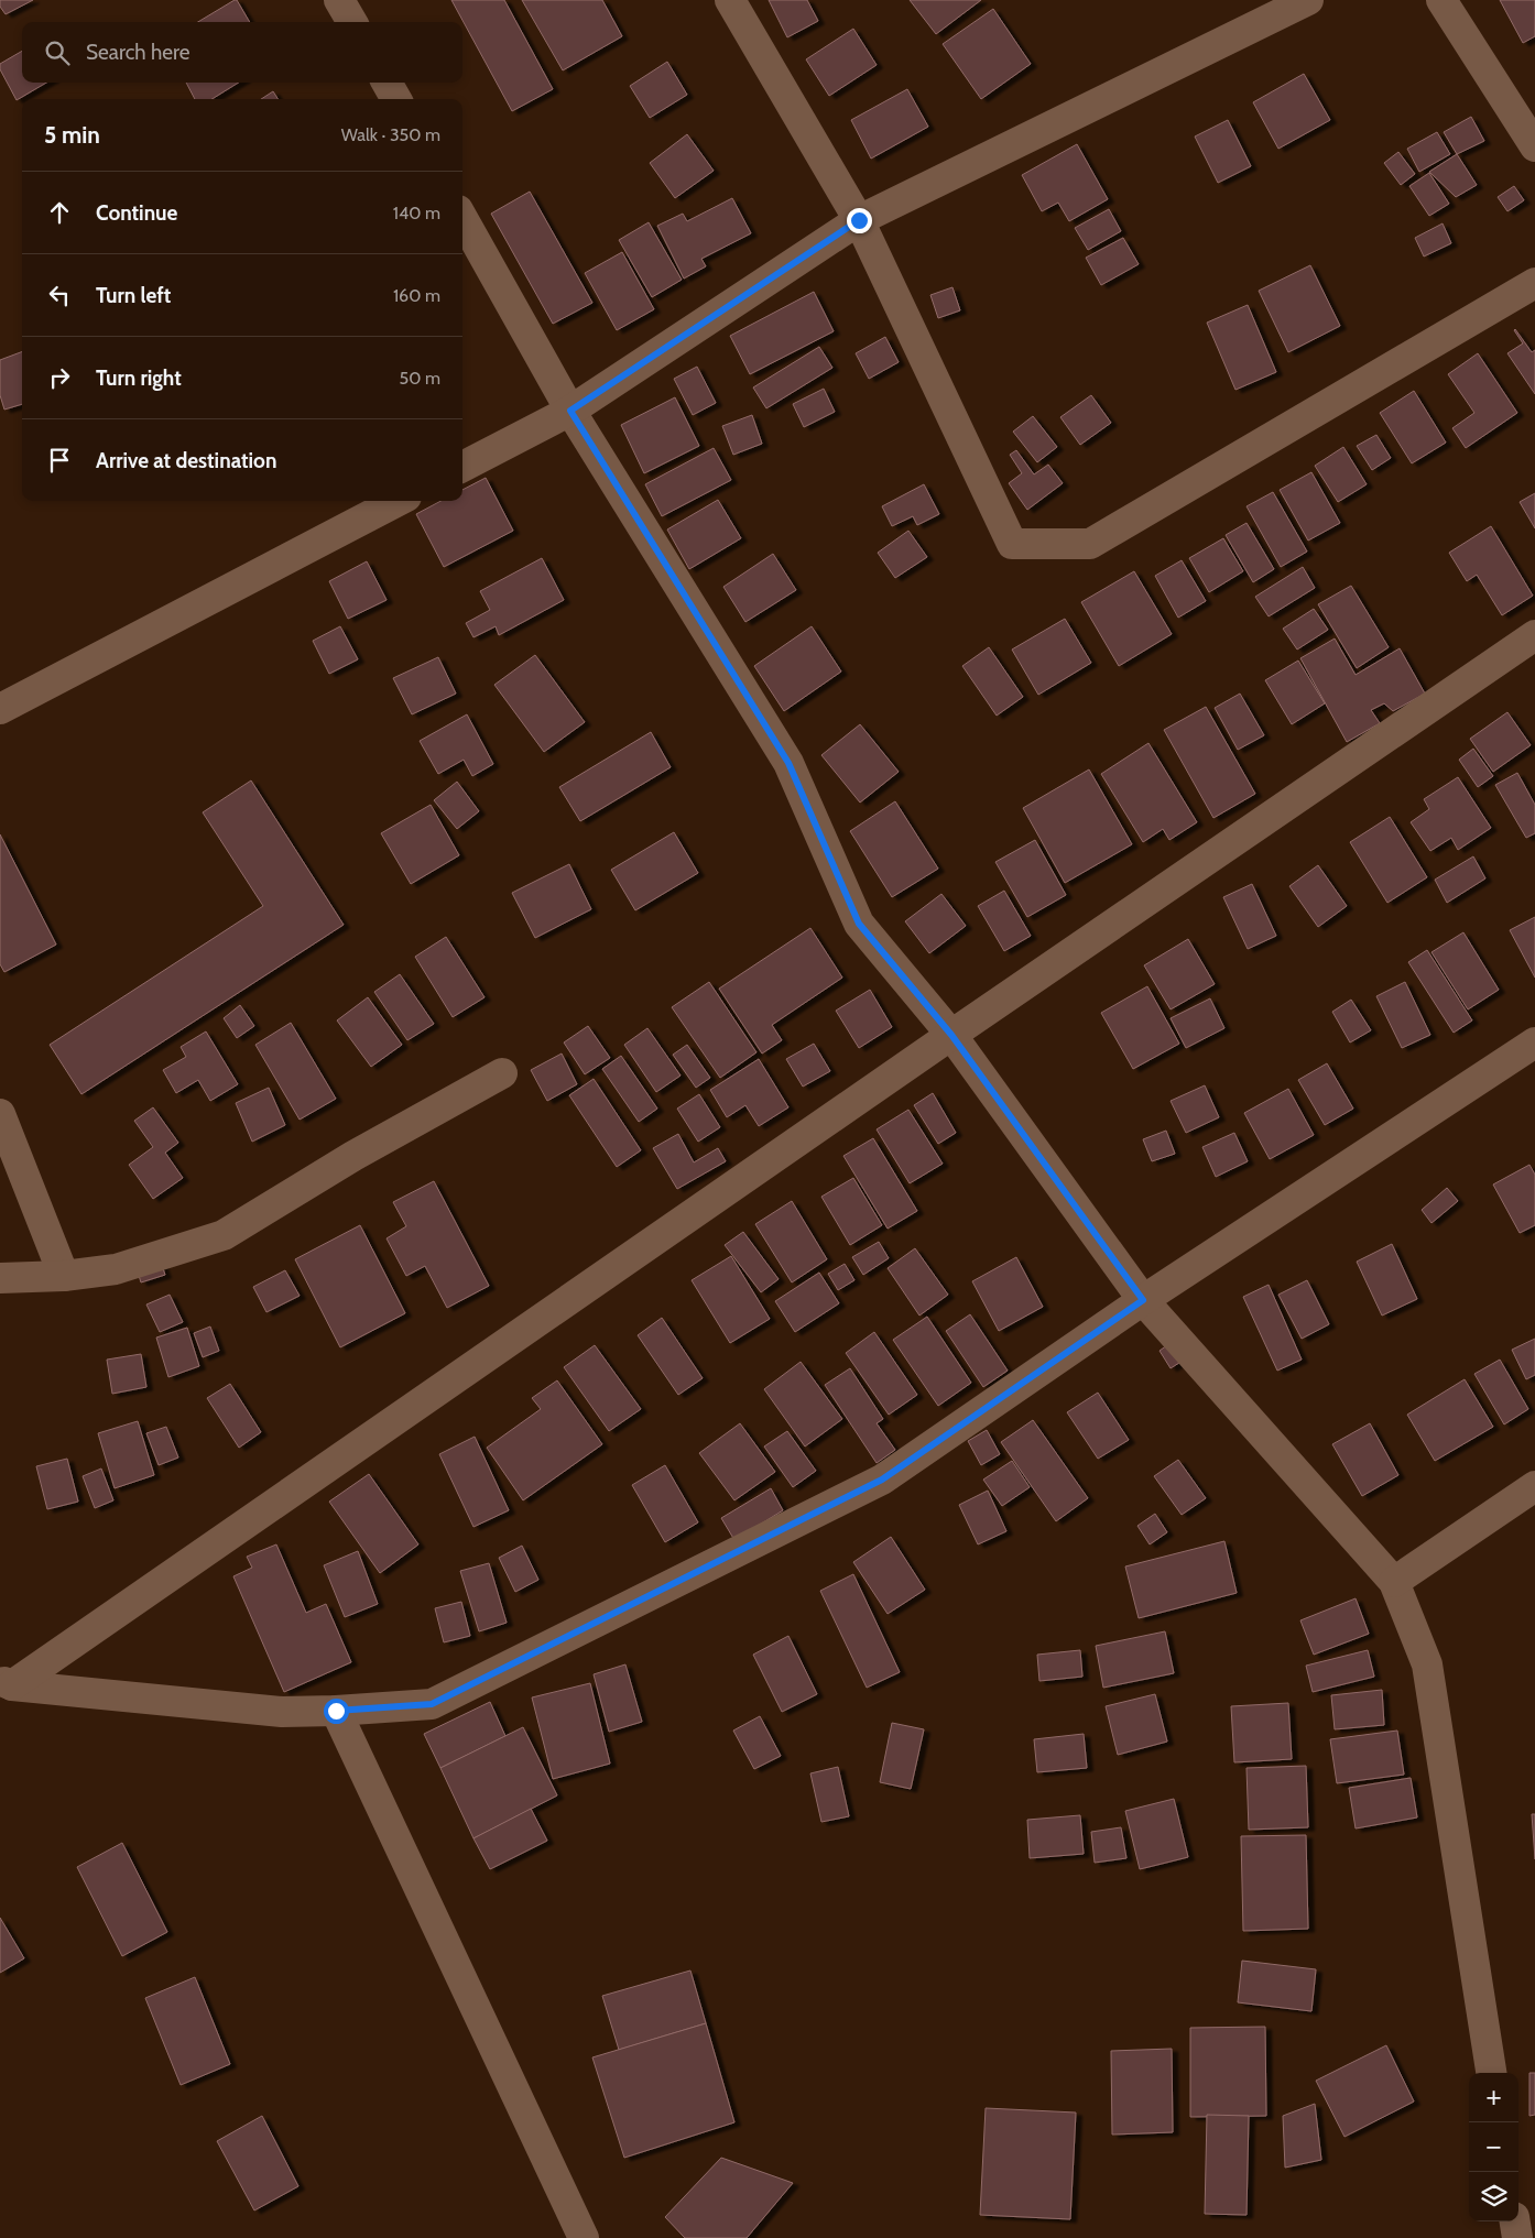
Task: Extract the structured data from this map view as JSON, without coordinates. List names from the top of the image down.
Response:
{
  "page": {
    "search": "Search here",
    "heading": ["5 min", "Walk · 350 m"],
    "list": [
      ["Continue", "140 m"],
      ["Turn left", "160 m"],
      ["Turn right", "50 m"],
      "Arrive at destination"
    ],
    "map_buttons": ["+", "−"]
  }
}
